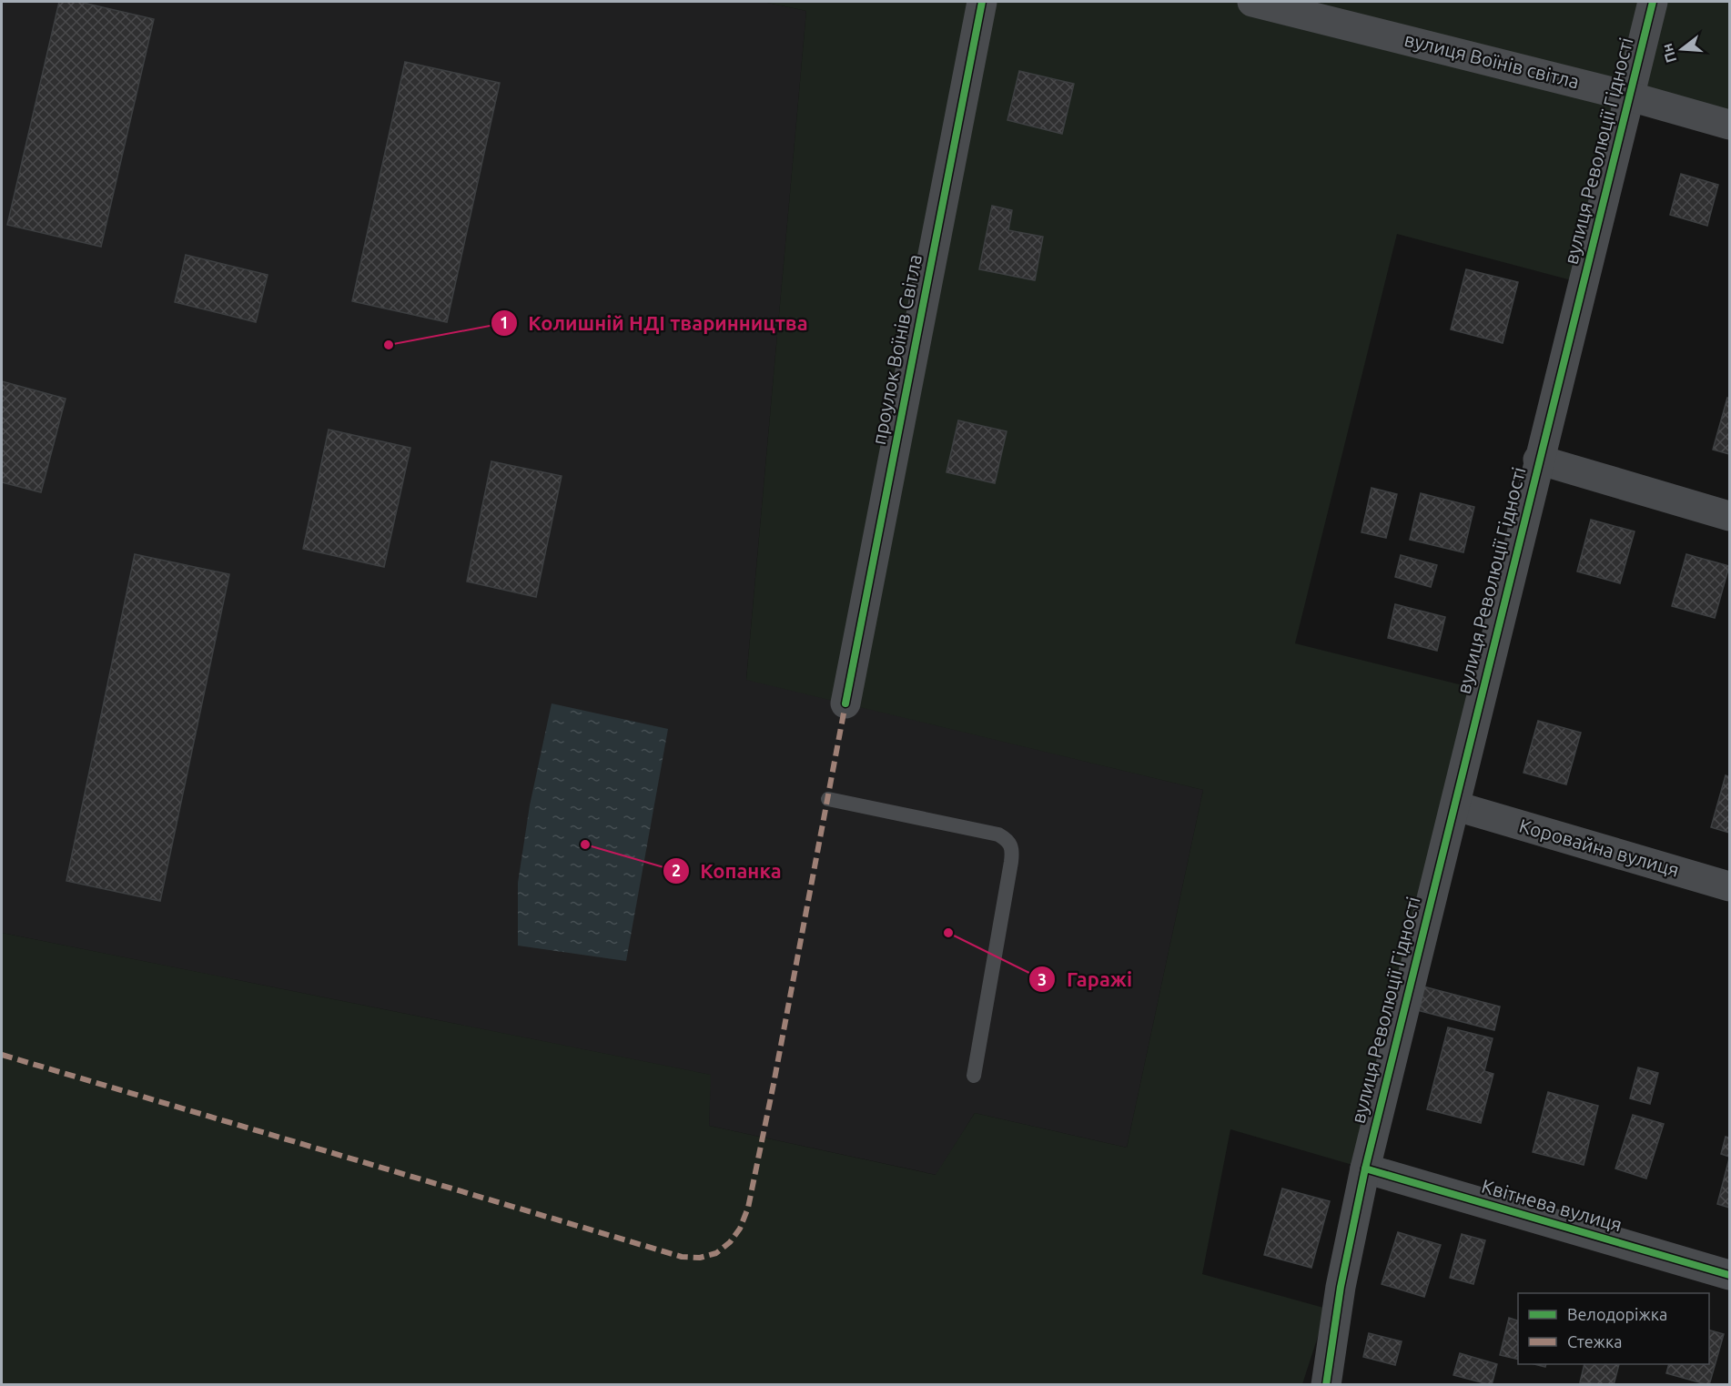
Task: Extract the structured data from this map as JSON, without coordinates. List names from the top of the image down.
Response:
{
  "streets": {
    "street": [
      "вулиця Воїнів світла",
      "вулиця Революції Гідності",
      "проулок Воїнів Світла",
      "Коровайна вулиця",
      "Квітнева вулиця"
    ]
  },
  "crossings": [
    ["вулиця Воїнів світла", "вулиця Революції Гідності"],
    ["вулиця Революції Гідності", "Квітнева вулиця"]
  ],
  "places": ["Колишній НДІ тваринництва", "Копанка", "Гаражі"],
  "legend": ["Велодоріжка", "Стежка"],
  "north": "left"
}
